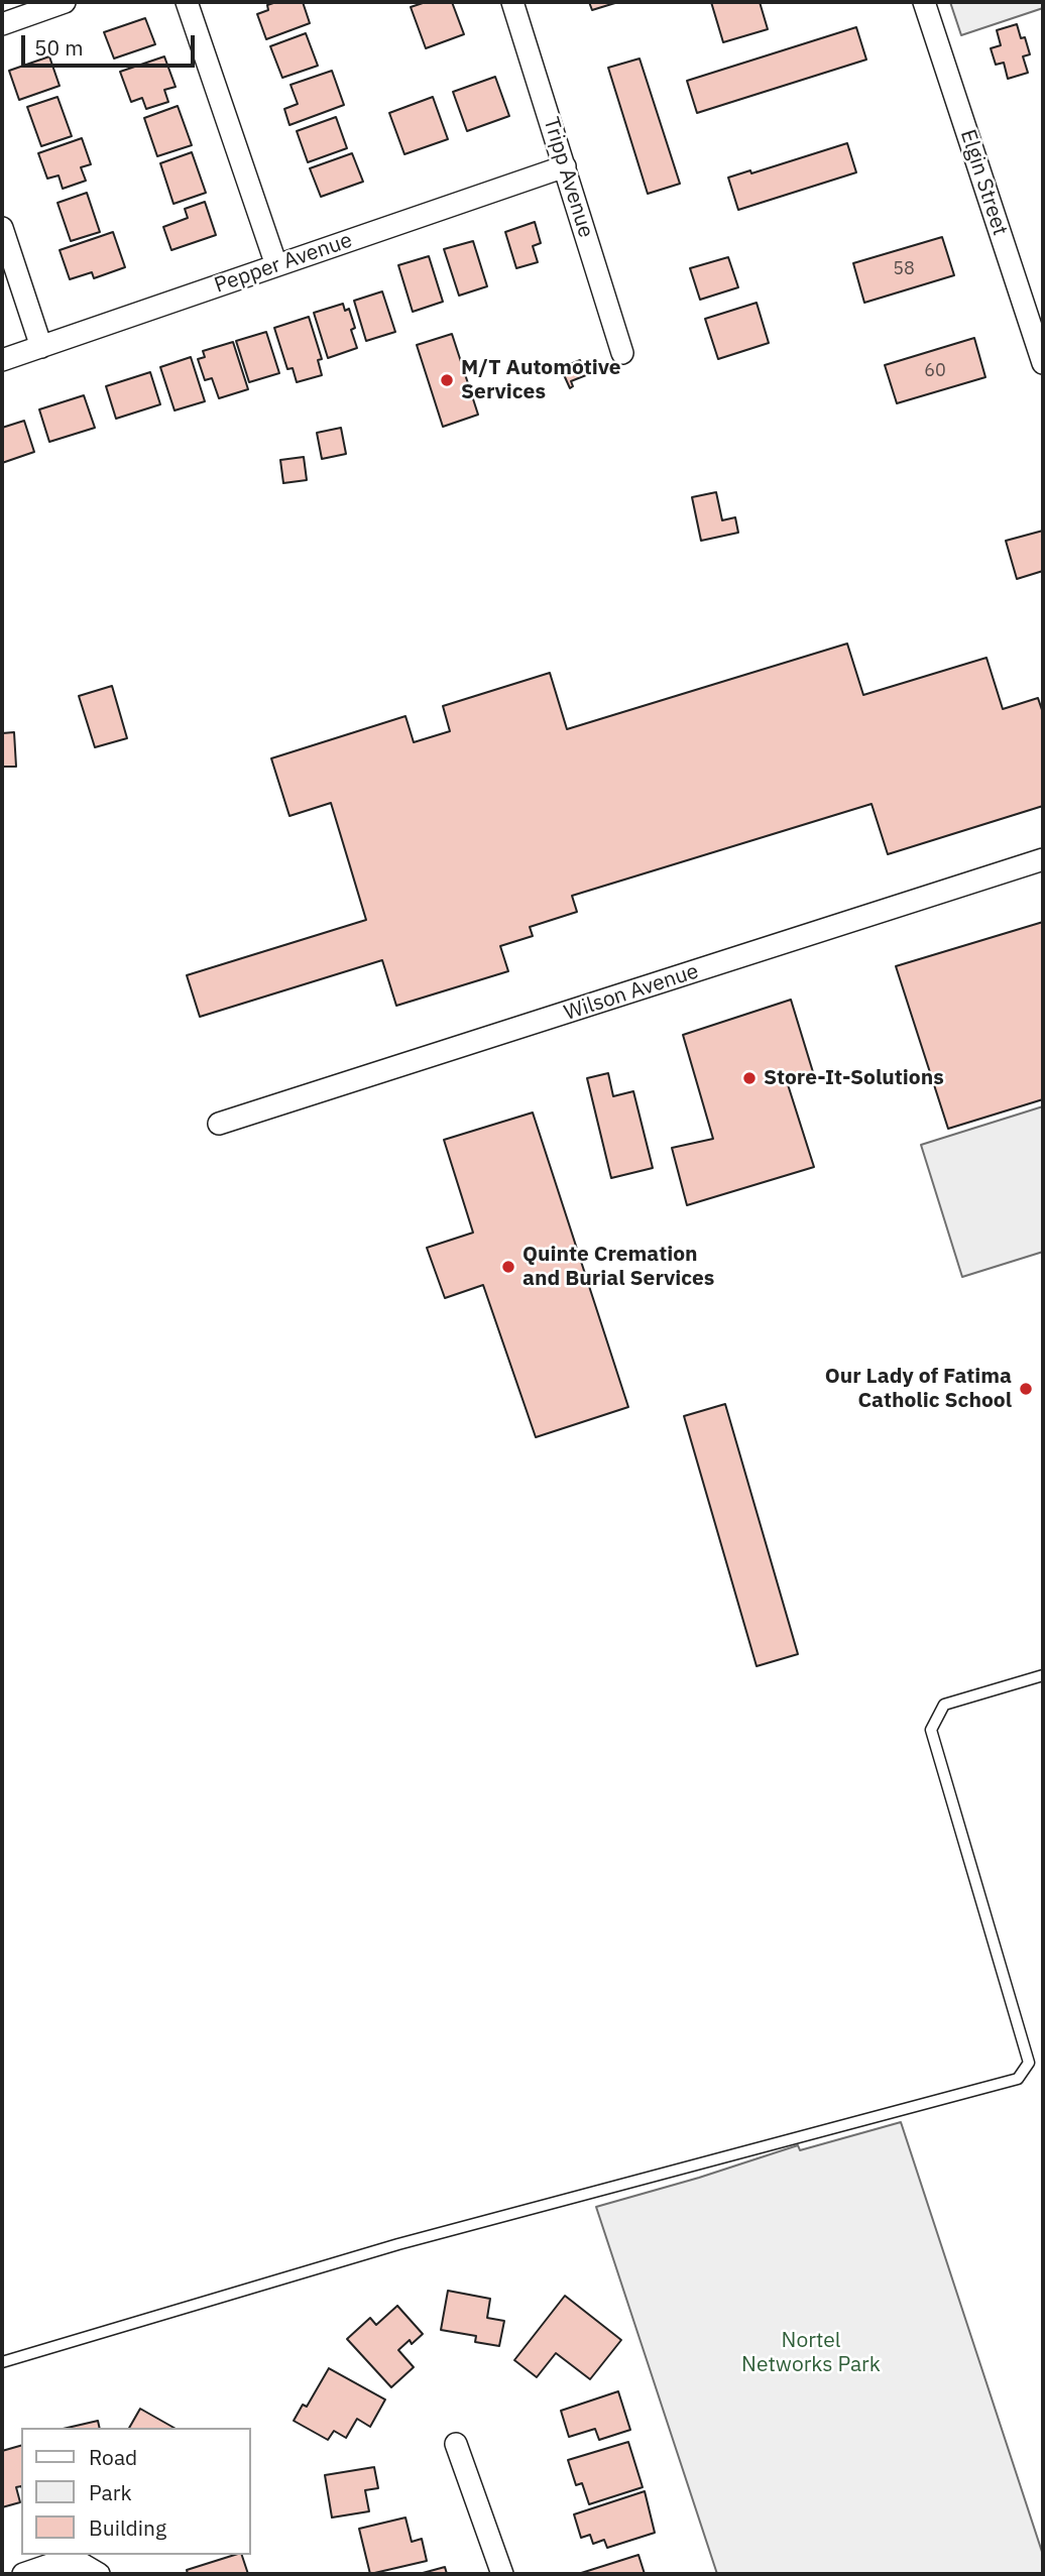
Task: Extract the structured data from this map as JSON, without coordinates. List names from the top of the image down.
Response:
{
  "streets": {
    "street": [
      "Tripp Avenue",
      "Elgin Street",
      "Pepper Avenue",
      "Wilson Avenue"
    ]
  },
  "crossings": [
    ["Tripp Avenue", "Pepper Avenue"]
  ],
  "parks": ["Nortel Networks Park"],
  "places": [
    "M/T Automotive Services",
    "Store-It-Solutions",
    "Quinte Cremation and Burial Services",
    "Our Lady of Fatima Catholic School"
  ],
  "house_numbers": ["58", "60"],
  "legend": ["Road", "Park", "Building"],
  "scale_bar": "50 m"
}
